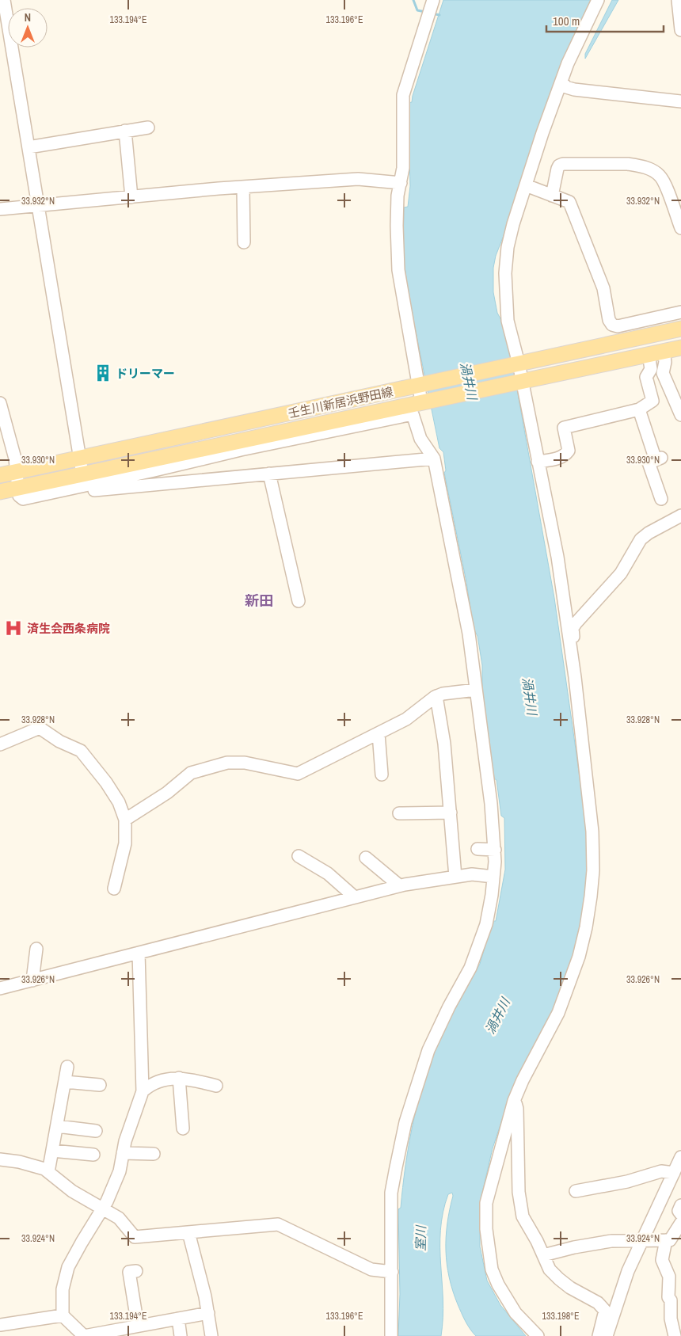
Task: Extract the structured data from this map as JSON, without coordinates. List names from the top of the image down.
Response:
{
  "streets": {
    "main road": ["壬生川新居浜野田線"]
  },
  "districts": ["新田"],
  "water": ["渦井川", "室川"],
  "places": {
    "building": ["ドリーマー"],
    "hospital": ["済生会西条病院"]
  },
  "scale_bar": "100 m",
  "north": "top",
  "coordinates": [
    "133.194°E",
    "133.196°E",
    "33.932°N",
    "33.930°N",
    "33.928°N",
    "33.926°N",
    "33.924°N",
    "133.198°E"
  ]
}
